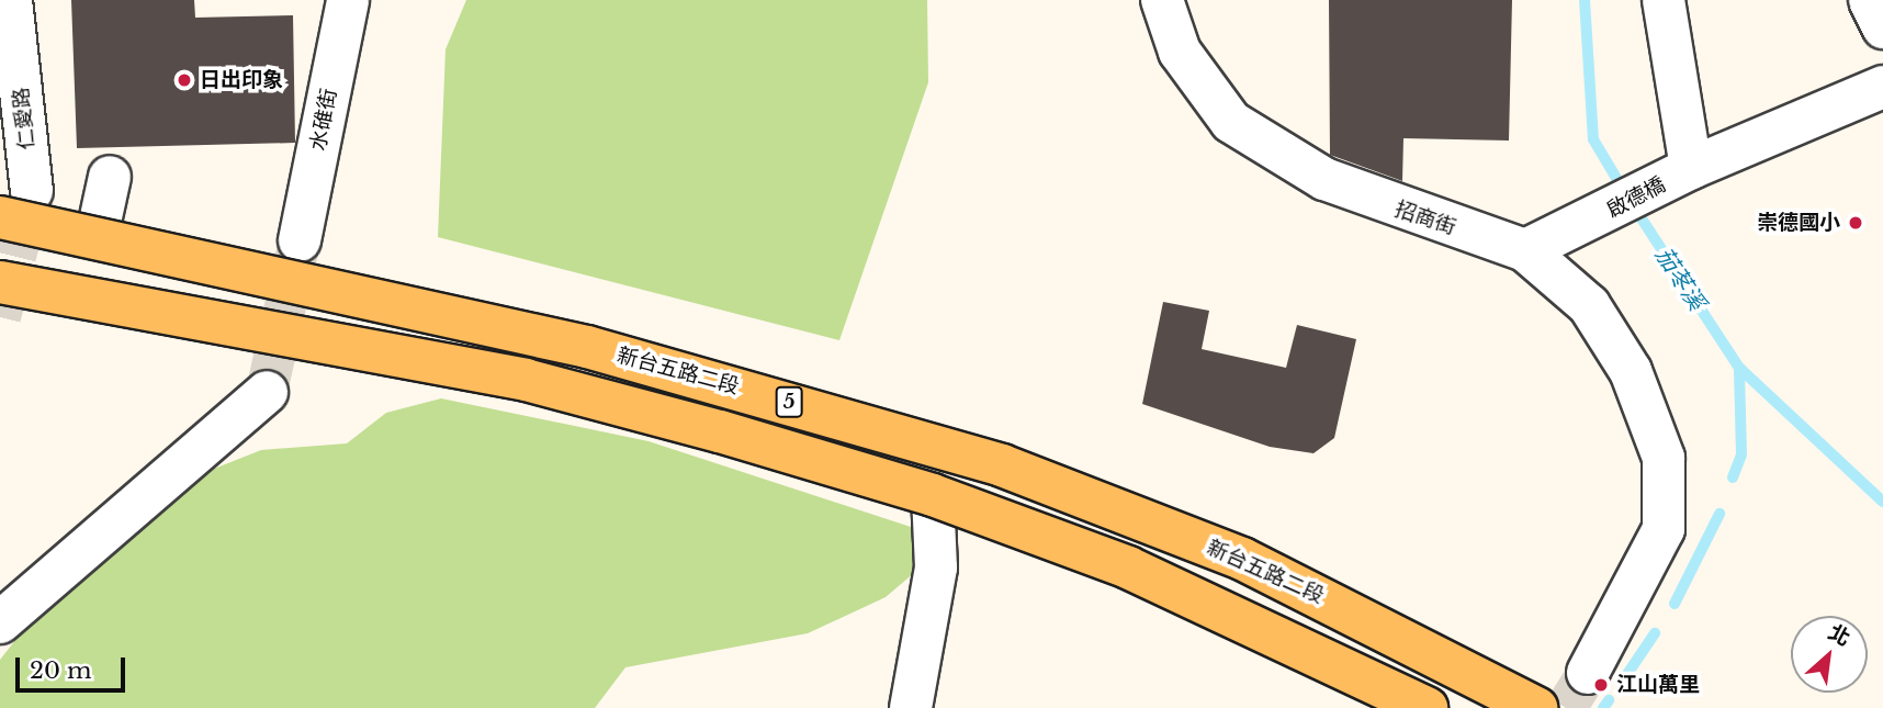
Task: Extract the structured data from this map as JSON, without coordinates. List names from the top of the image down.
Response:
{
  "streets": {
    "main road": ["新台五路二段", "5"],
    "street": [
      "仁愛路",
      "水碓街",
      "啟德橋",
      "招商街"
    ]
  },
  "crossings": [
    ["啟德橋", "招商街"]
  ],
  "water": ["茄苳溪"],
  "places": ["日出印象", "崇德國小", "江山萬里"],
  "scale_bar": "20 m",
  "north": "top right"
}
